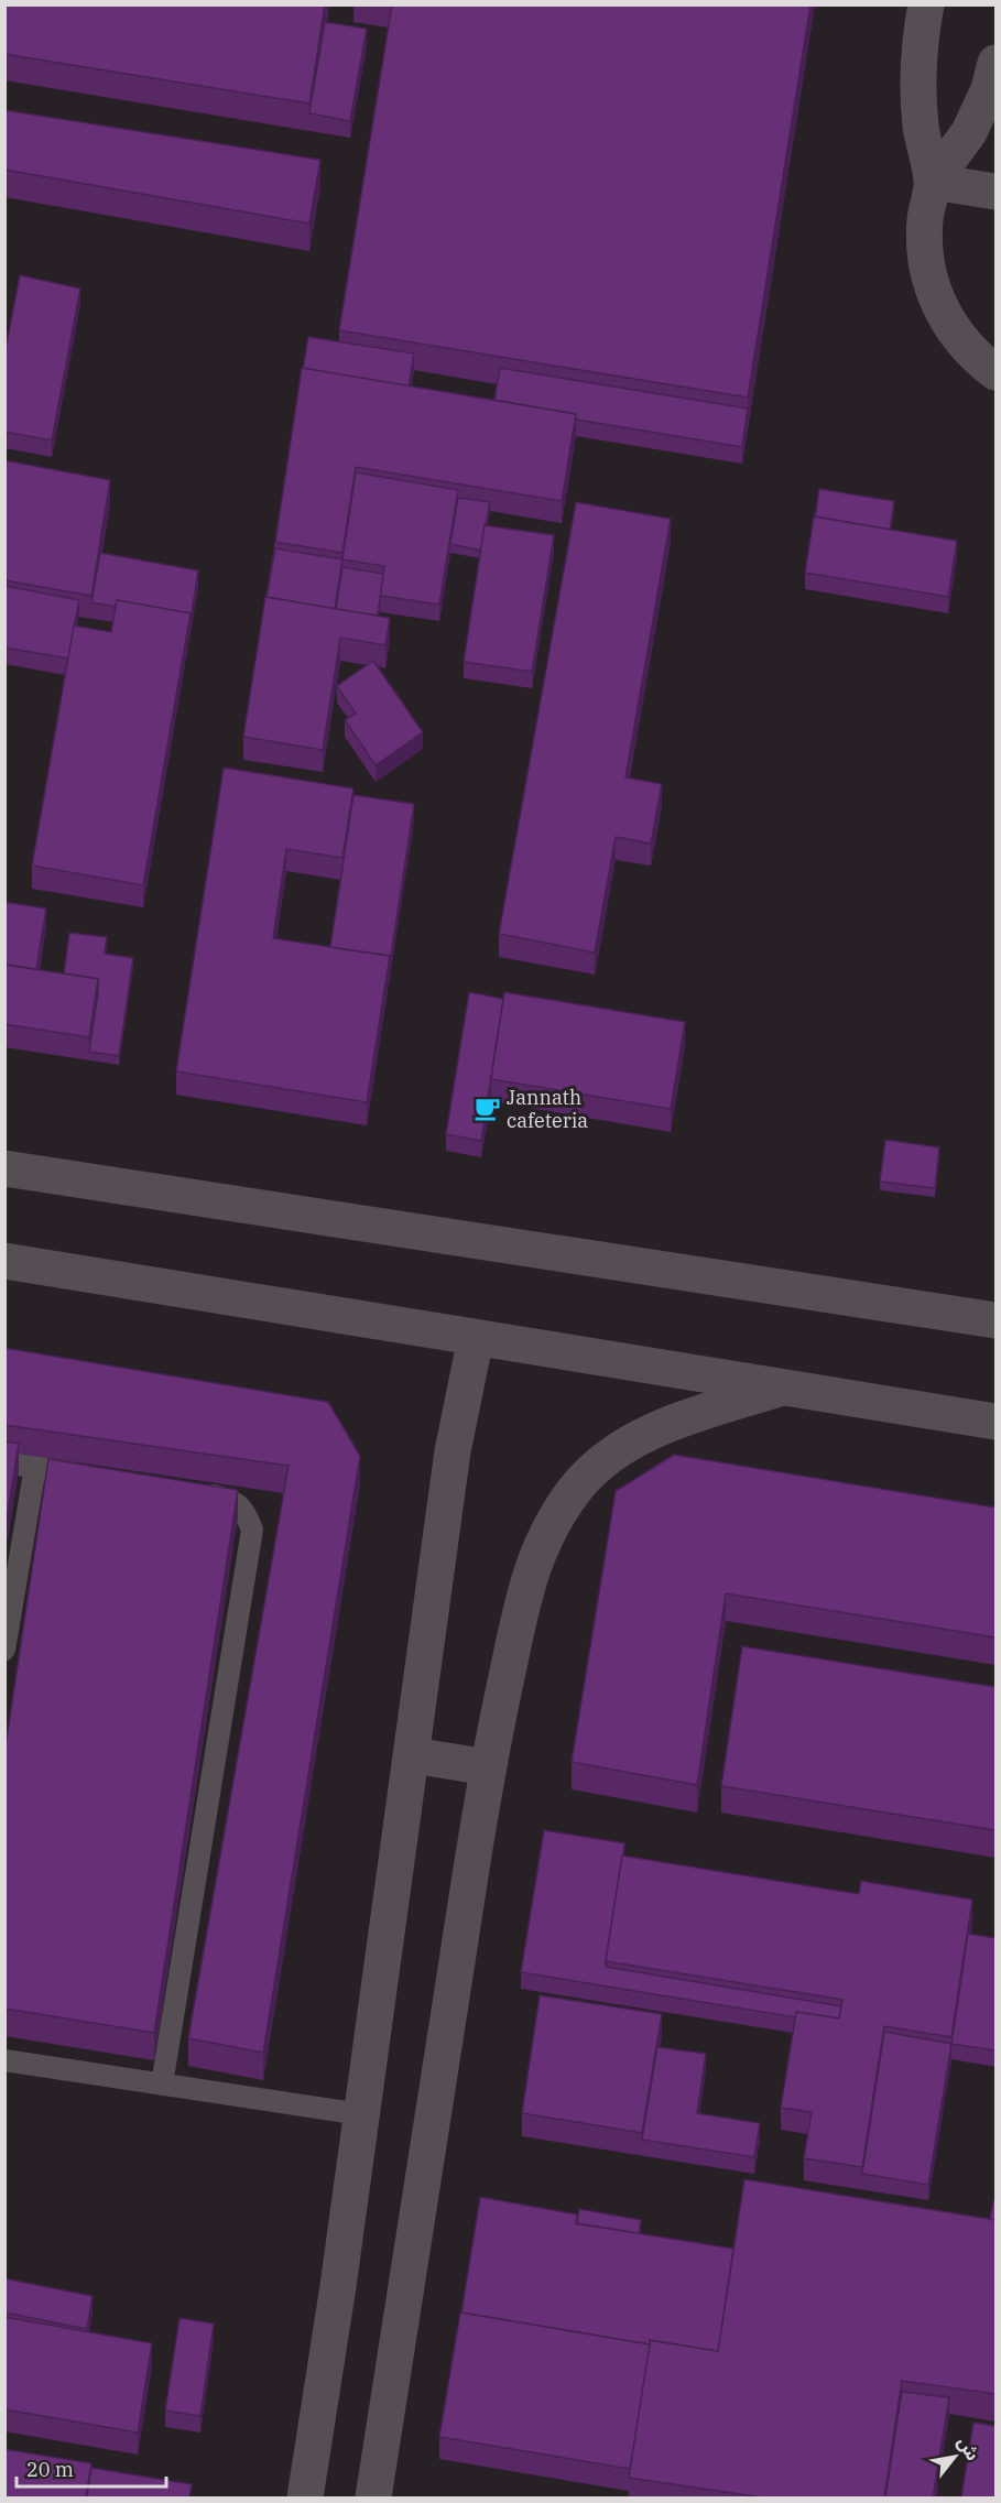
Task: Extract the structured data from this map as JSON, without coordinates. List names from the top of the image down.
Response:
{
  "places": {
    "cafe": ["Jannath cafeteria"]
  },
  "scale_bar": "20 m",
  "north": "top right"
}
